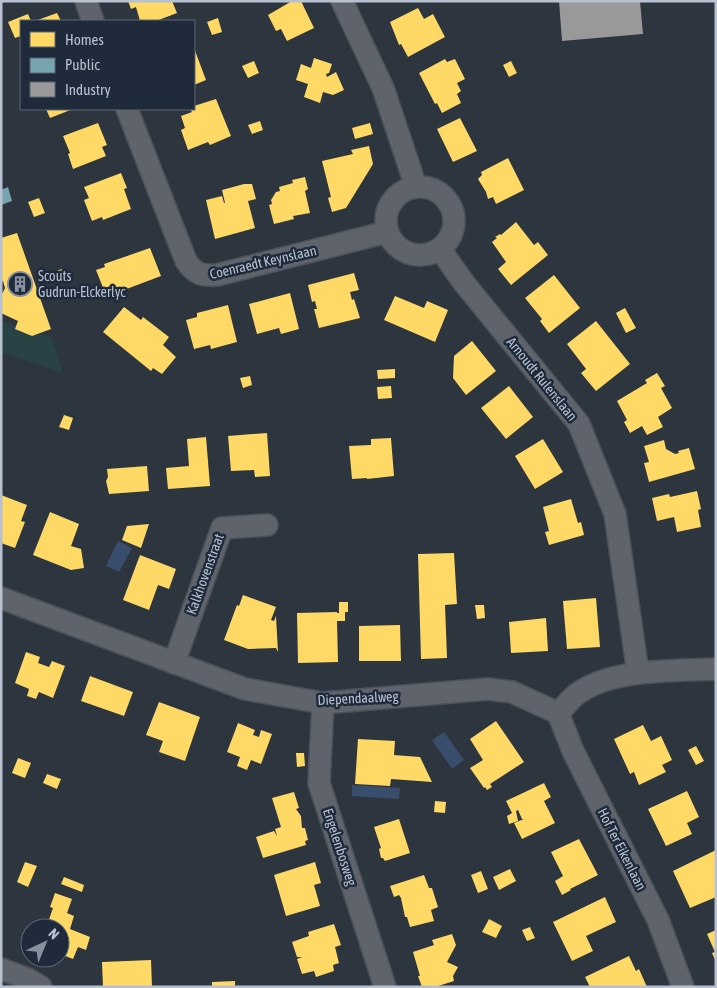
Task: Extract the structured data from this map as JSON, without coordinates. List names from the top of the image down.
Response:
{
  "streets": {
    "street": [
      "Coenraedt Keynslaan",
      "Arnoudt Rulenslaan",
      "Kalkhovenstraat",
      "Diependaalweg",
      "Engelenbosweg",
      "Hof Ter Eikenlaan"
    ]
  },
  "crossings": [
    ["Coenraedt Keynslaan", "Arnoudt Rulenslaan"],
    ["Kalkhovenstraat", "Diependaalweg"],
    ["Diependaalweg", "Engelenbosweg"],
    ["Diependaalweg", "Hof Ter Eikenlaan"]
  ],
  "places": {
    "building": ["Scouts Gudrun-Elckerlyc"]
  },
  "legend": ["Homes", "Public", "Industry"],
  "north": "top right"
}
